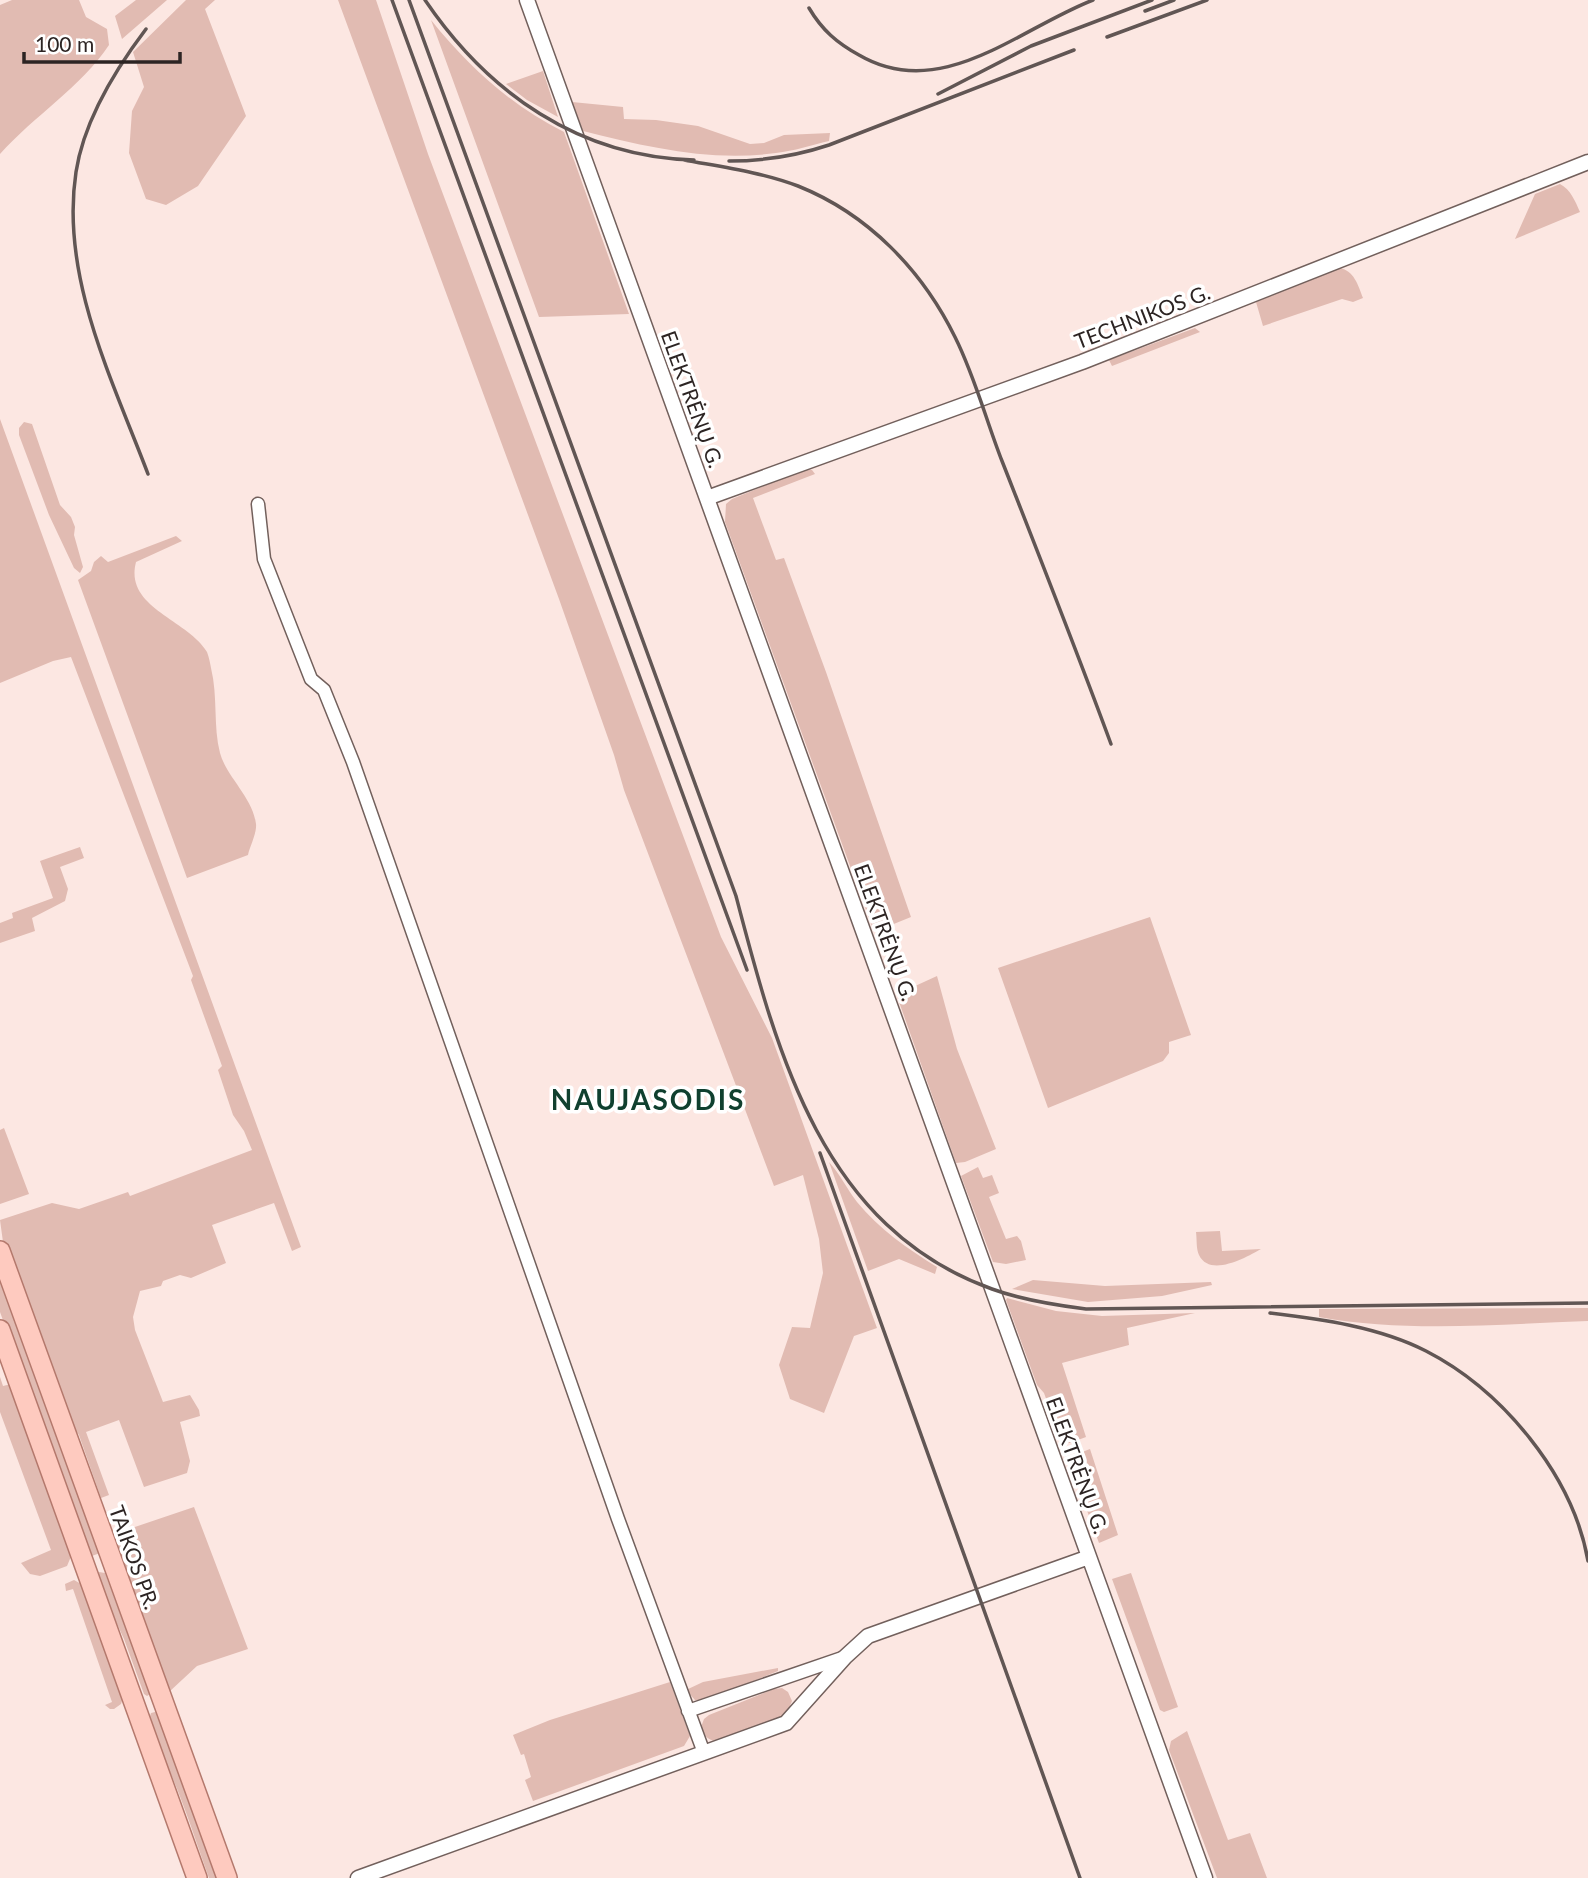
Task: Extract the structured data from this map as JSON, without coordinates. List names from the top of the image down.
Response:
{
  "streets": {
    "main road": ["TAIKOS PR."],
    "street": ["TECHNIKOS G.", "ELEKTRĖNŲ G."]
  },
  "crossings": [
    ["TECHNIKOS G.", "ELEKTRĖNŲ G."]
  ],
  "districts": ["NAUJASODIS"],
  "scale_bar": "100 m"
}
